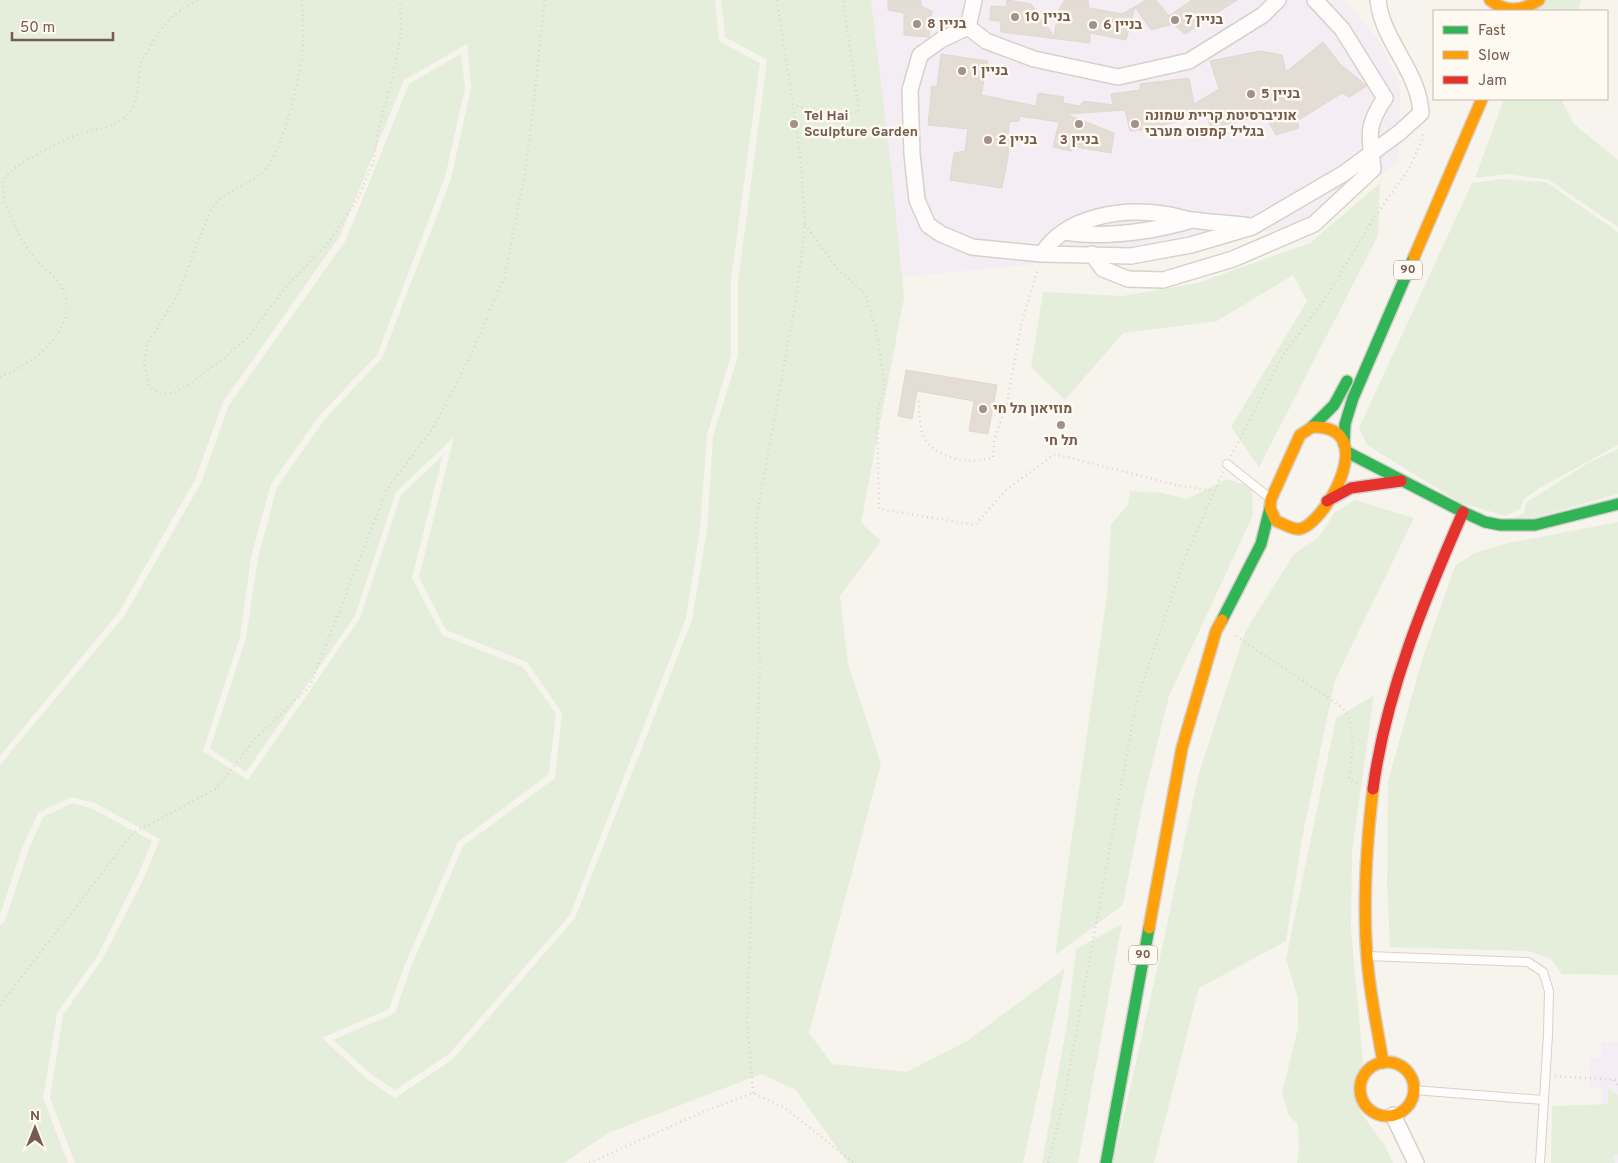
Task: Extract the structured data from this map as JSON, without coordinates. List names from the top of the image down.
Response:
{
  "streets": {
    "main road": ["90"]
  },
  "places": [
    "בניין 10",
    "בניין 7",
    "בניין 8",
    "בניין 6",
    "בניין 1",
    "בניין 5",
    "Tel Hai Sculpture Garden",
    "בניין 3",
    "אוניברסיטת קריית שמונה בגליל קמפוס מערבי",
    "בניין 2",
    "מוזיאון תל חי",
    "תל חי"
  ],
  "legend": ["Fast", "Slow", "Jam"],
  "scale_bar": "50 m",
  "north": "top"
}
